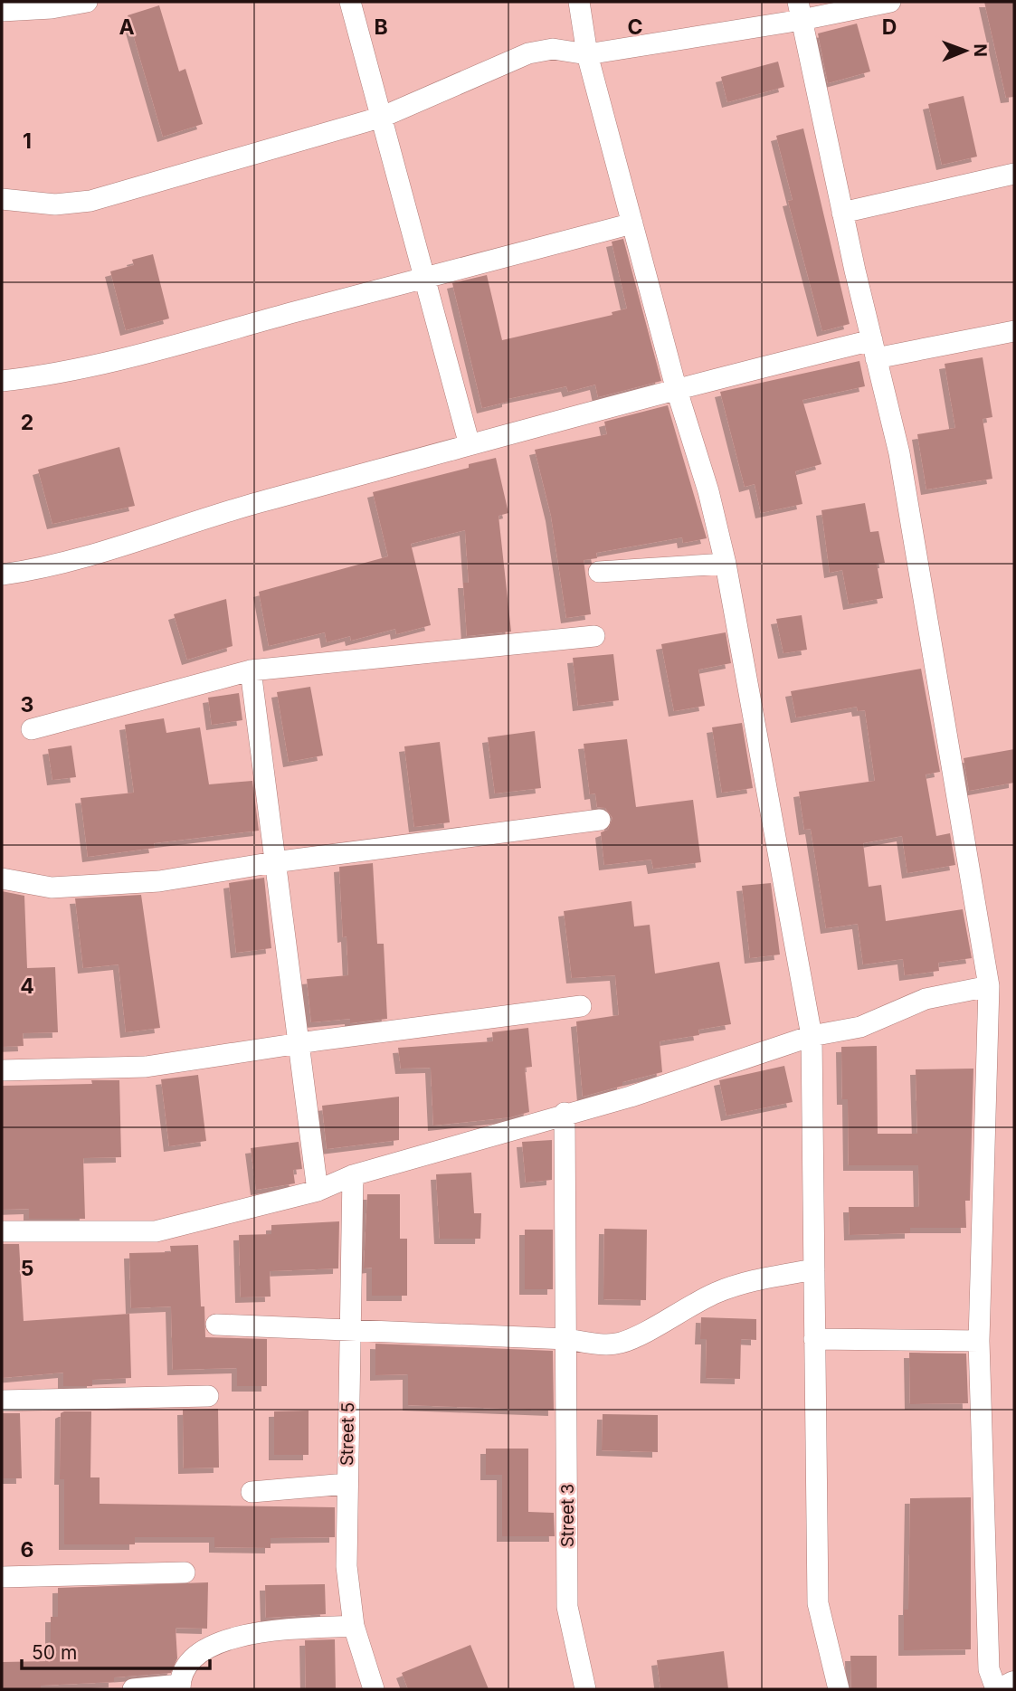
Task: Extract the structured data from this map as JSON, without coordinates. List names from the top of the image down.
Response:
{
  "streets": {
    "street": ["Street 5", "Street 3"]
  },
  "scale_bar": "50 m",
  "north": "right",
  "grid": {
    "columns": [
      "A",
      "B",
      "C",
      "D"
    ],
    "rows": [
      "1",
      "2",
      "3",
      "4",
      "5",
      "6"
    ]
  }
}
